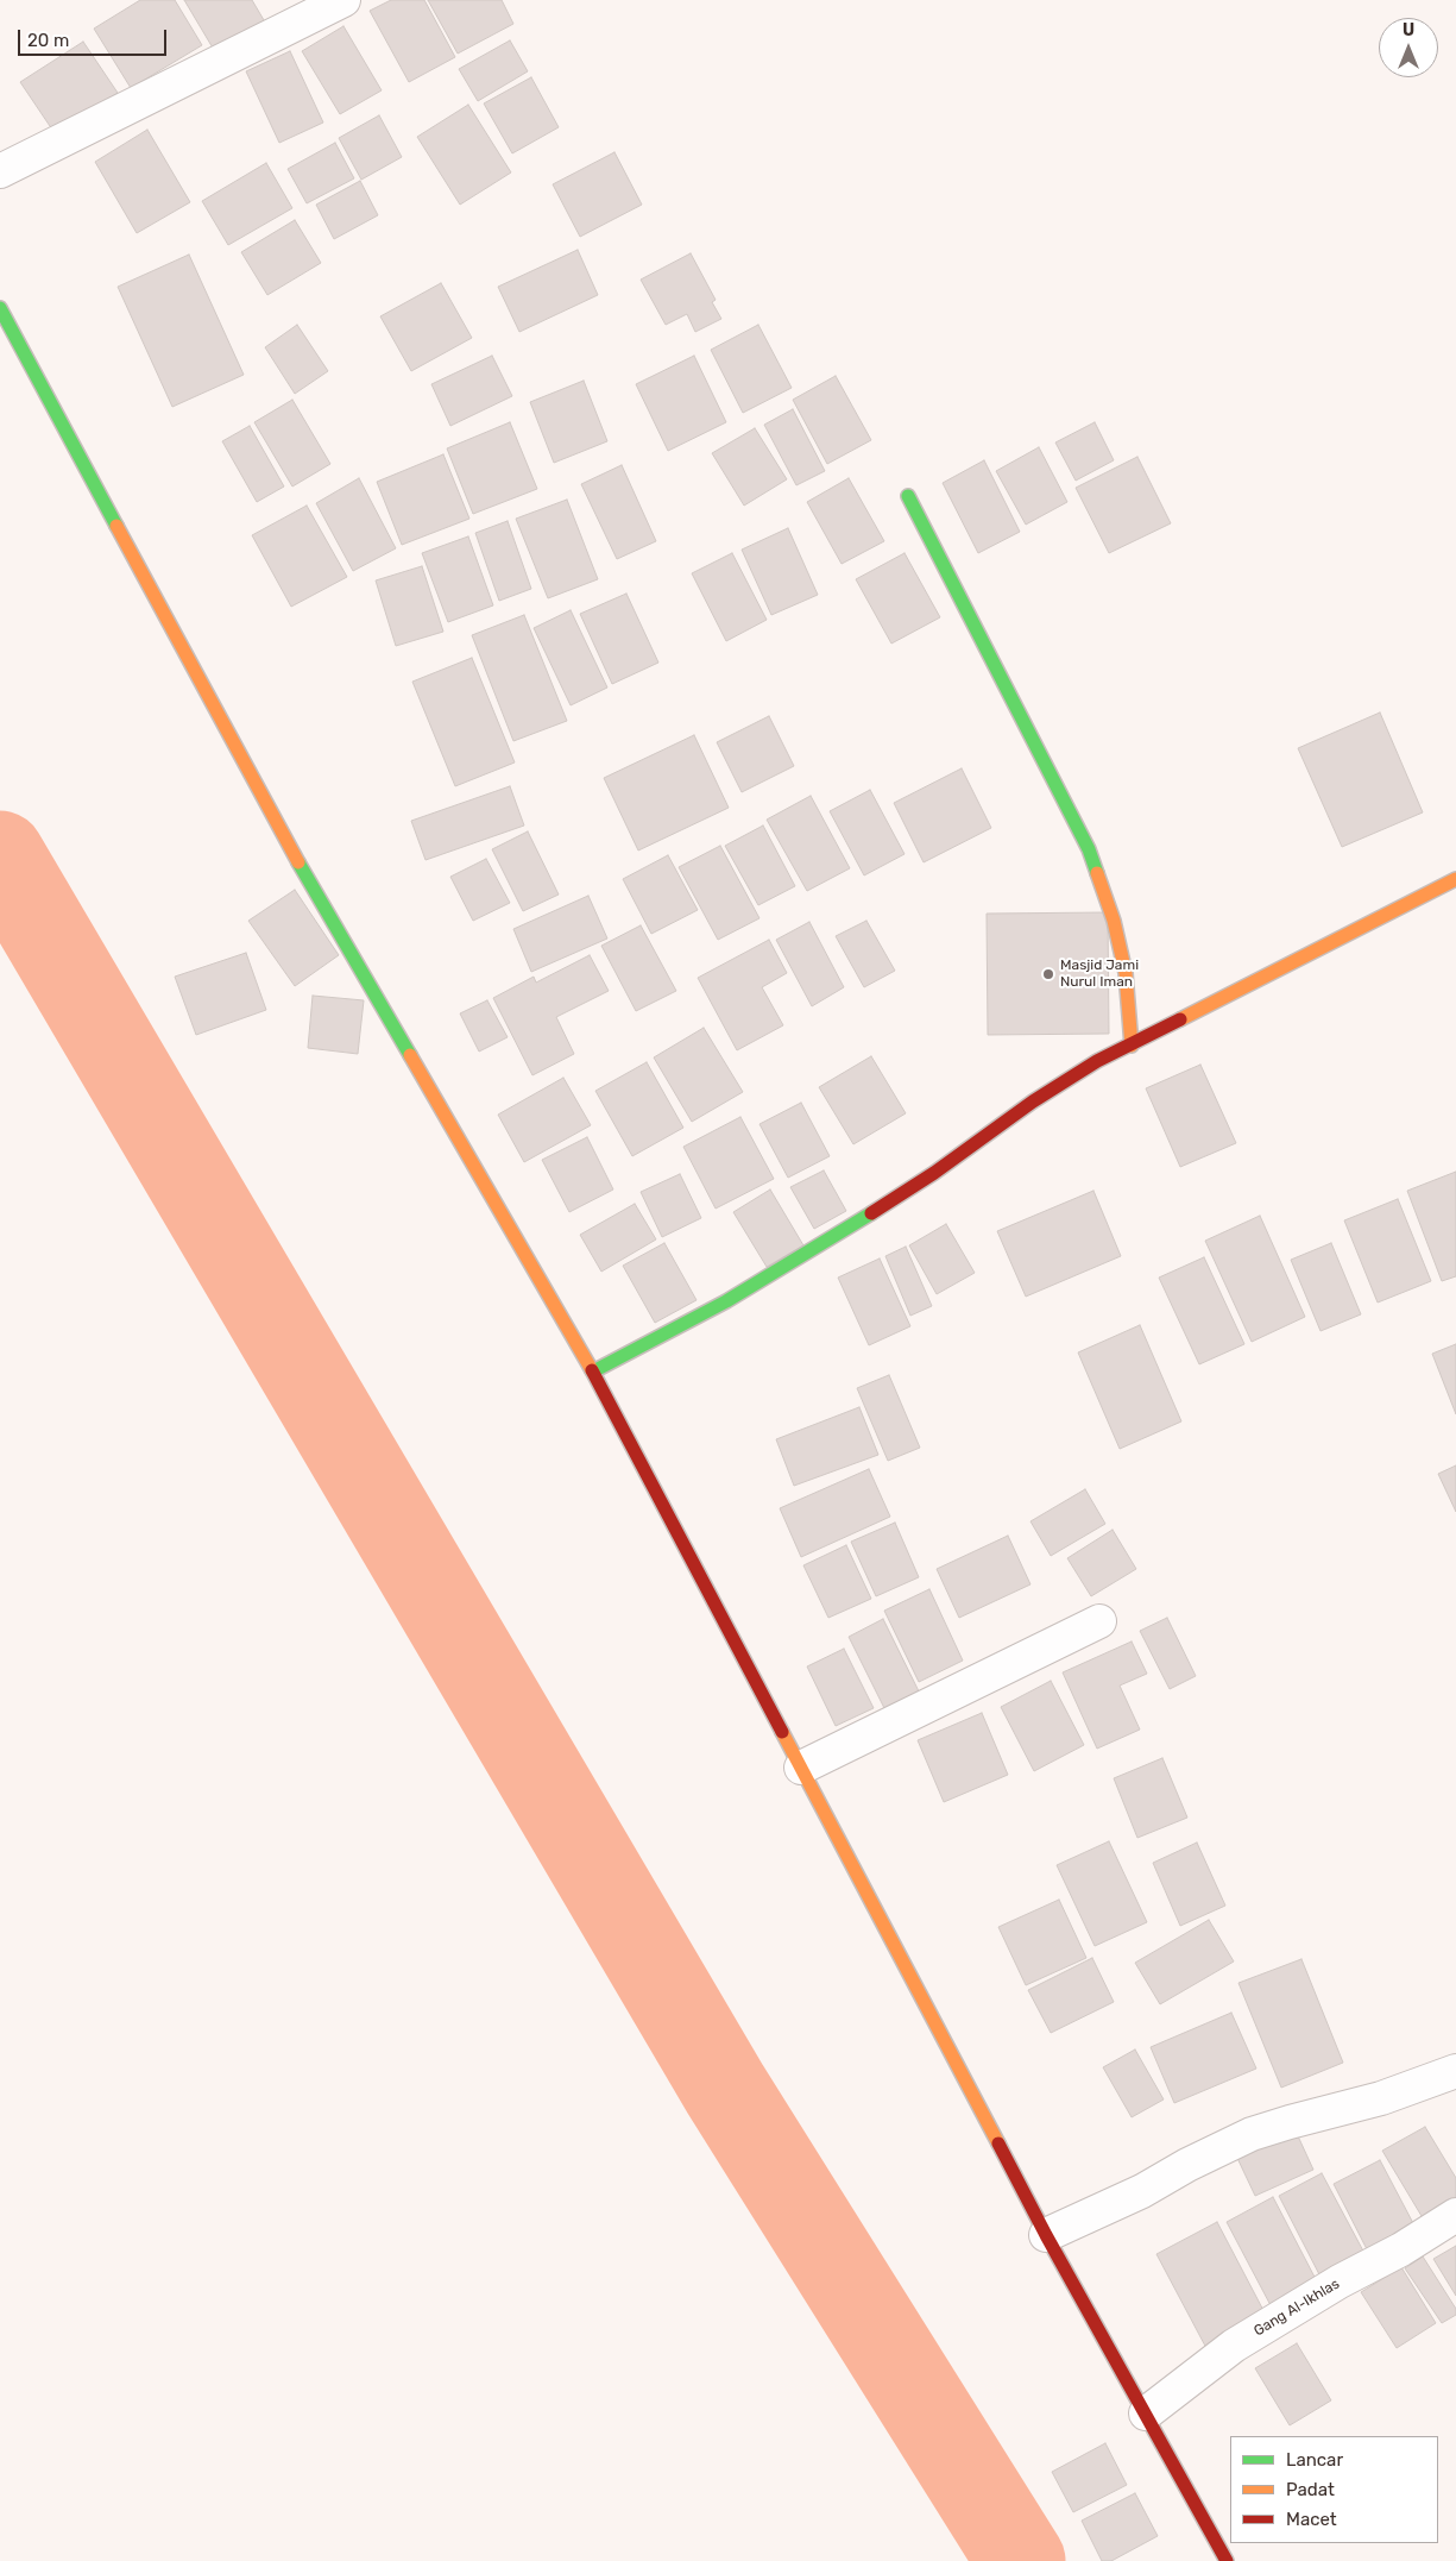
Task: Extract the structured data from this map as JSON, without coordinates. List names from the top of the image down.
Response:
{
  "streets": {
    "street": ["Gang Al-Ikhlas"]
  },
  "places": ["Masjid Jami Nurul Iman"],
  "legend": ["Lancar", "Padat", "Macet"],
  "scale_bar": "20 m",
  "north": "top"
}
